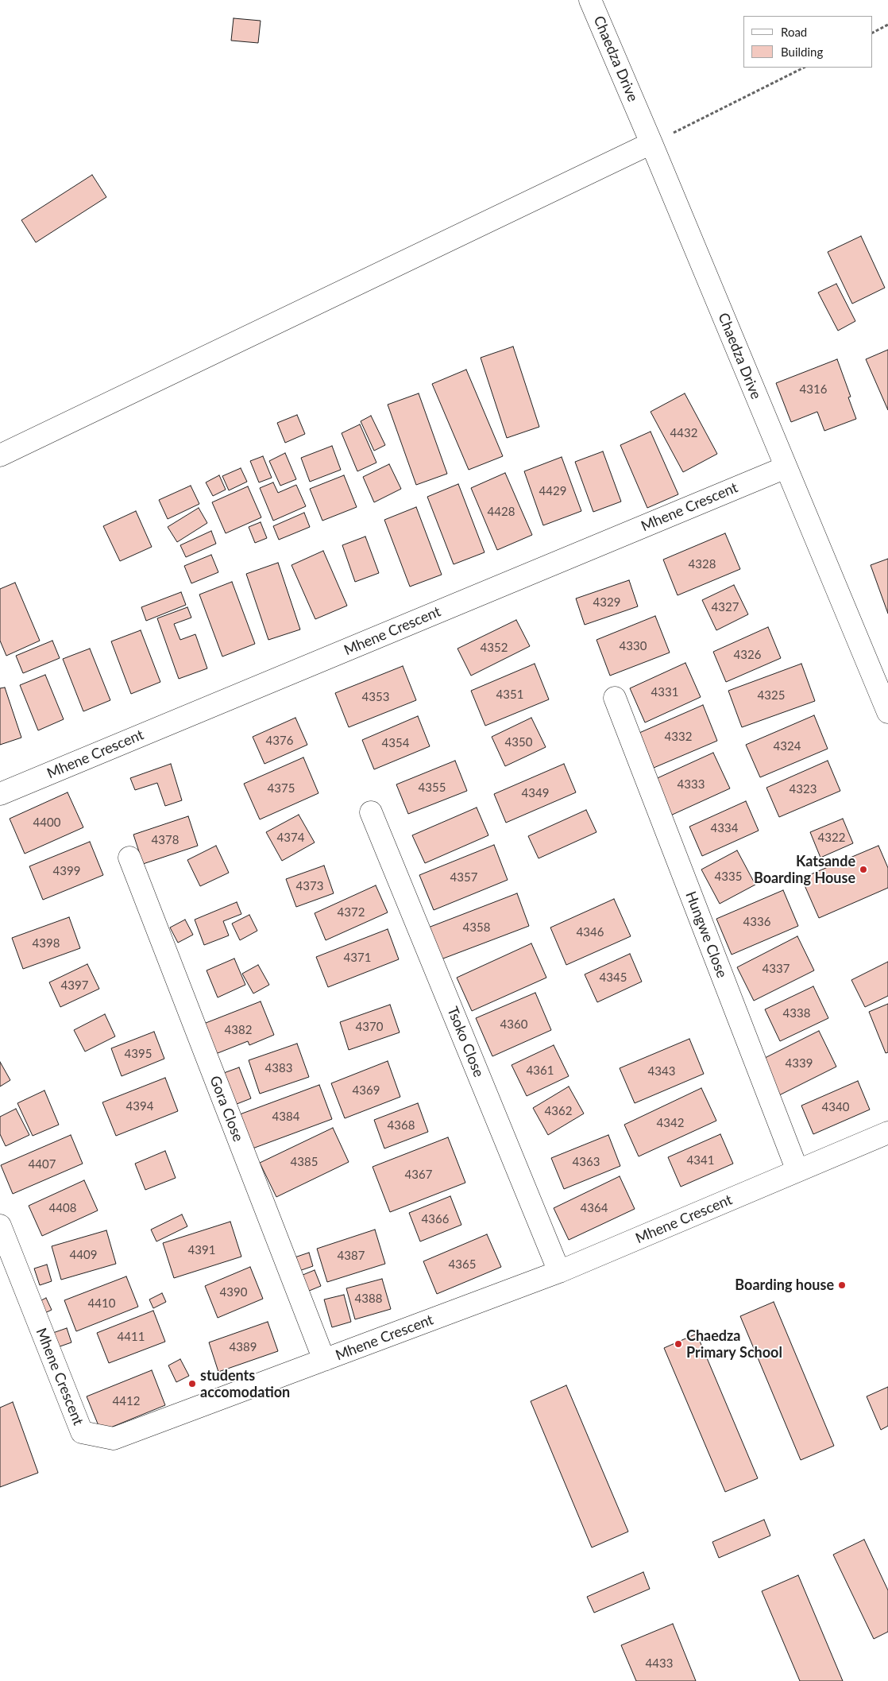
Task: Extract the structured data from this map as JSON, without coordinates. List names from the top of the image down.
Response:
{
  "streets": {
    "street": [
      "Chaedza Drive",
      "Mhene Crescent",
      "Hungwe Close",
      "Tsoko Close",
      "Gora Close"
    ]
  },
  "crossings": [
    ["Chaedza Drive", "Mhene Crescent"],
    ["Mhene Crescent", "Hungwe Close"],
    ["Mhene Crescent", "Tsoko Close"],
    ["Mhene Crescent", "Gora Close"]
  ],
  "places": [
    "Katsande Boarding House",
    "Boarding house",
    "Chaedza Primary School",
    "students accomodation"
  ],
  "house_numbers": [
    "4316",
    "4432",
    "4429",
    "4428",
    "4328",
    "4329",
    "4327",
    "4330",
    "4352",
    "4326",
    "4331",
    "4351",
    "4325",
    "4353",
    "4332",
    "4376",
    "4350",
    "4354",
    "4324",
    "4333",
    "4355",
    "4375",
    "4323",
    "4349",
    "4400",
    "4334",
    "4374",
    "4322",
    "4378",
    "4399",
    "4335",
    "4357",
    "4373",
    "4372",
    "4336",
    "4358",
    "4346",
    "4398",
    "4371",
    "4337",
    "4345",
    "4397",
    "4338",
    "4360",
    "4370",
    "4382",
    "4395",
    "4339",
    "4383",
    "4361",
    "4343",
    "4369",
    "4394",
    "4340",
    "4362",
    "4384",
    "4342",
    "4368",
    "4341",
    "4385",
    "4363",
    "4407",
    "4367",
    "4408",
    "4364",
    "4366",
    "4391",
    "4409",
    "4387",
    "4365",
    "4390",
    "4388",
    "4410",
    "4411",
    "4389",
    "4412",
    "4433"
  ],
  "legend": ["Road", "Building"]
}
